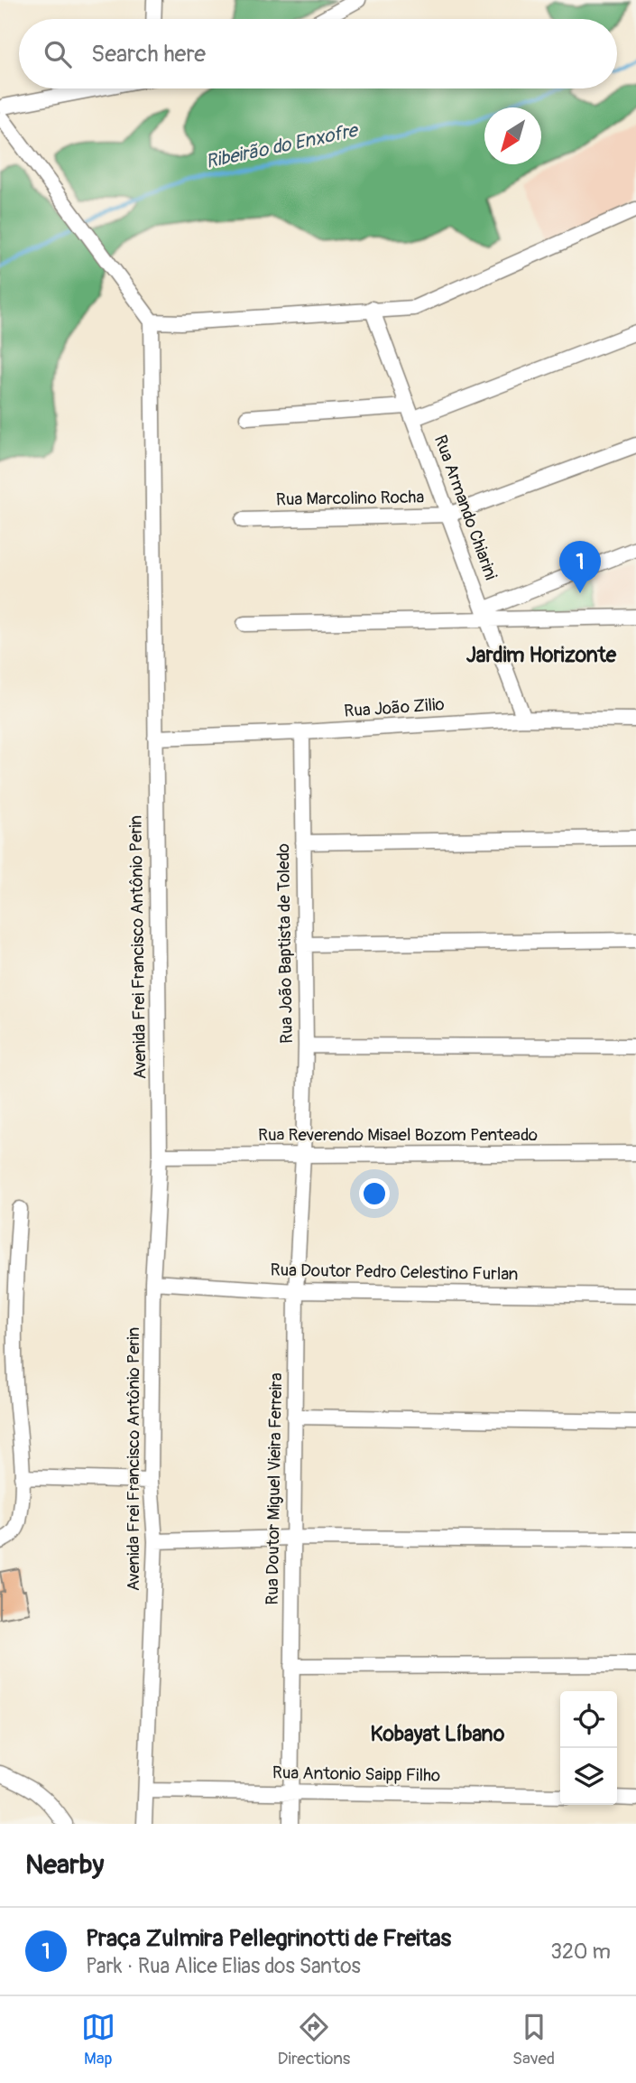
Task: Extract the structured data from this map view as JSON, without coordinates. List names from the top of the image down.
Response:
{
  "streets": {
    "street": [
      "Rua Marcolino Rocha",
      "Rua Armando Chiarini",
      "Rua João Zilio",
      "Rua João Baptista de Toledo",
      "Avenida Frei Francisco Antônio Perin",
      "Rua Reverendo Misael Bozom Penteado",
      "Rua Doutor Pedro Celestino Furlan",
      "Rua Doutor Miguel Vieira Ferreira",
      "Rua Antonio Saipp Filho"
    ]
  },
  "crossings": [
    ["Rua Marcolino Rocha", "Rua Armando Chiarini"],
    ["Rua Armando Chiarini", "Rua João Zilio"],
    ["Rua João Zilio", "Rua João Baptista de Toledo"],
    ["Rua João Zilio", "Avenida Frei Francisco Antônio Perin"],
    ["Rua João Baptista de Toledo", "Rua Reverendo Misael Bozom Penteado"],
    ["Rua João Baptista de Toledo", "Rua Doutor Miguel Vieira Ferreira"],
    ["Avenida Frei Francisco Antônio Perin", "Rua Reverendo Misael Bozom Penteado"],
    ["Avenida Frei Francisco Antônio Perin", "Rua Doutor Pedro Celestino Furlan"],
    ["Avenida Frei Francisco Antônio Perin", "Rua Antonio Saipp Filho"],
    ["Rua Reverendo Misael Bozom Penteado", "Rua Doutor Miguel Vieira Ferreira"],
    ["Rua Doutor Pedro Celestino Furlan", "Rua Doutor Miguel Vieira Ferreira"],
    ["Rua Doutor Miguel Vieira Ferreira", "Rua Antonio Saipp Filho"]
  ],
  "districts": ["Jardim Horizonte", "Kobayat Líbano"],
  "water": ["Ribeirão do Enxofre"],
  "north": "bottom left",
  "page": {
    "search": "Search here",
    "pins": "1",
    "heading": "Nearby",
    "list": [
      {
        "mark": "1",
        "name": "Praça Zulmira Pellegrinotti de Freitas",
        "note": "Park · Rua Alice Elias dos Santos",
        "value": "320 m"
      }
    ],
    "nav": ["Map", "Directions", "Saved"]
  }
}
